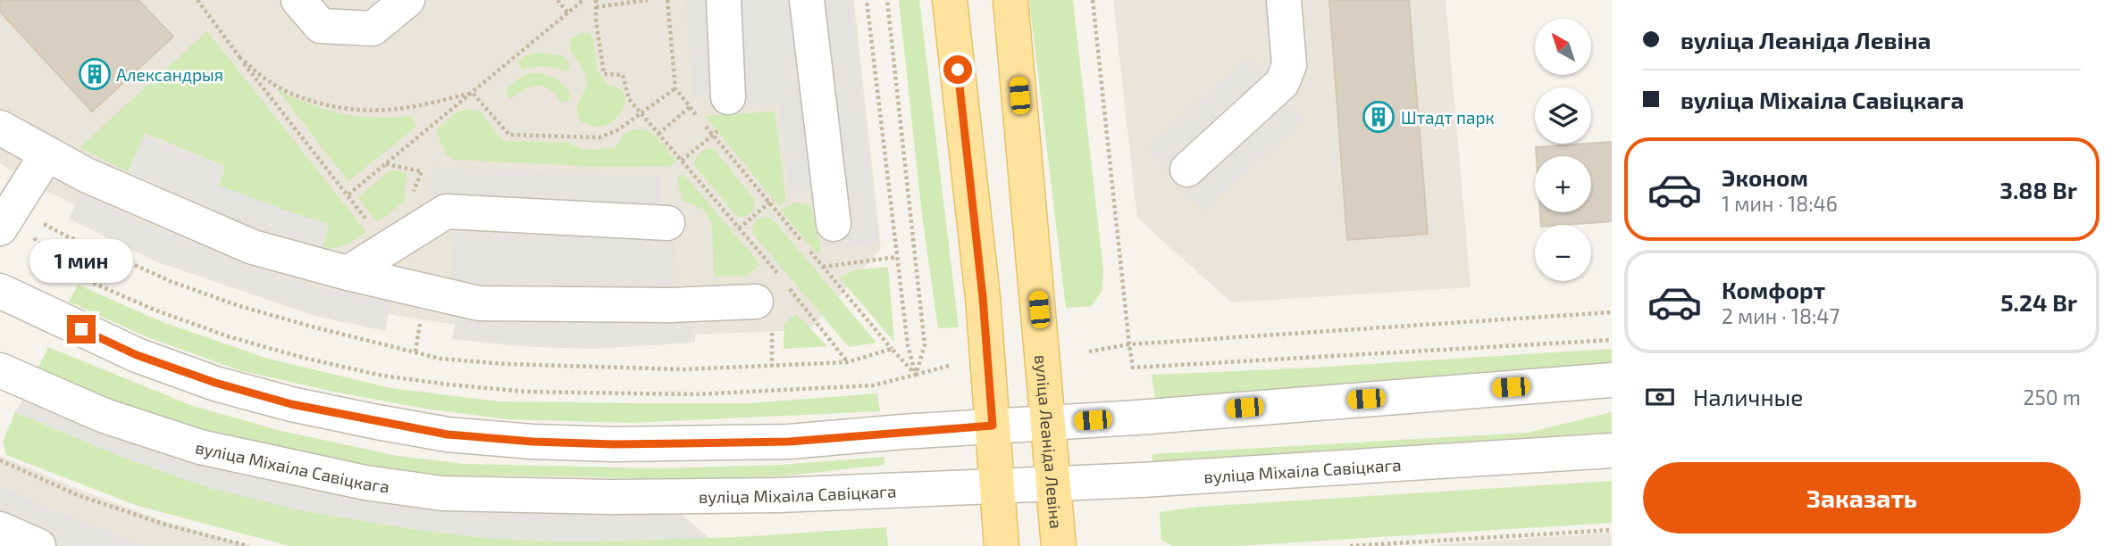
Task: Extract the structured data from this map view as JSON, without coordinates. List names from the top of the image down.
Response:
{
  "streets": {
    "main road": ["вуліца Леаніда Левіна"],
    "street": ["вуліца Міхаіла Савіцкага"]
  },
  "crossings": [
    ["вуліца Леаніда Левіна", "вуліца Міхаіла Савіцкага"]
  ],
  "places": {
    "building": ["Александрыя", "Штадт парк"]
  },
  "north": "top left",
  "page": {
    "banner": ["вуліца Леаніда Левіна", "вуліца Міхаіла Савіцкага"],
    "map_buttons": ["+", "−"],
    "list": [
      {
        "name": "Эконом",
        "note": "1 мин · 18:46",
        "value": "3.88 Br"
      },
      {
        "name": "Комфорт",
        "note": "2 мин · 18:47",
        "value": "5.24 Br"
      }
    ],
    "bubble": "1 мин",
    "pay": ["Наличные", "250 m"],
    "buttons": "Заказать"
  }
}
